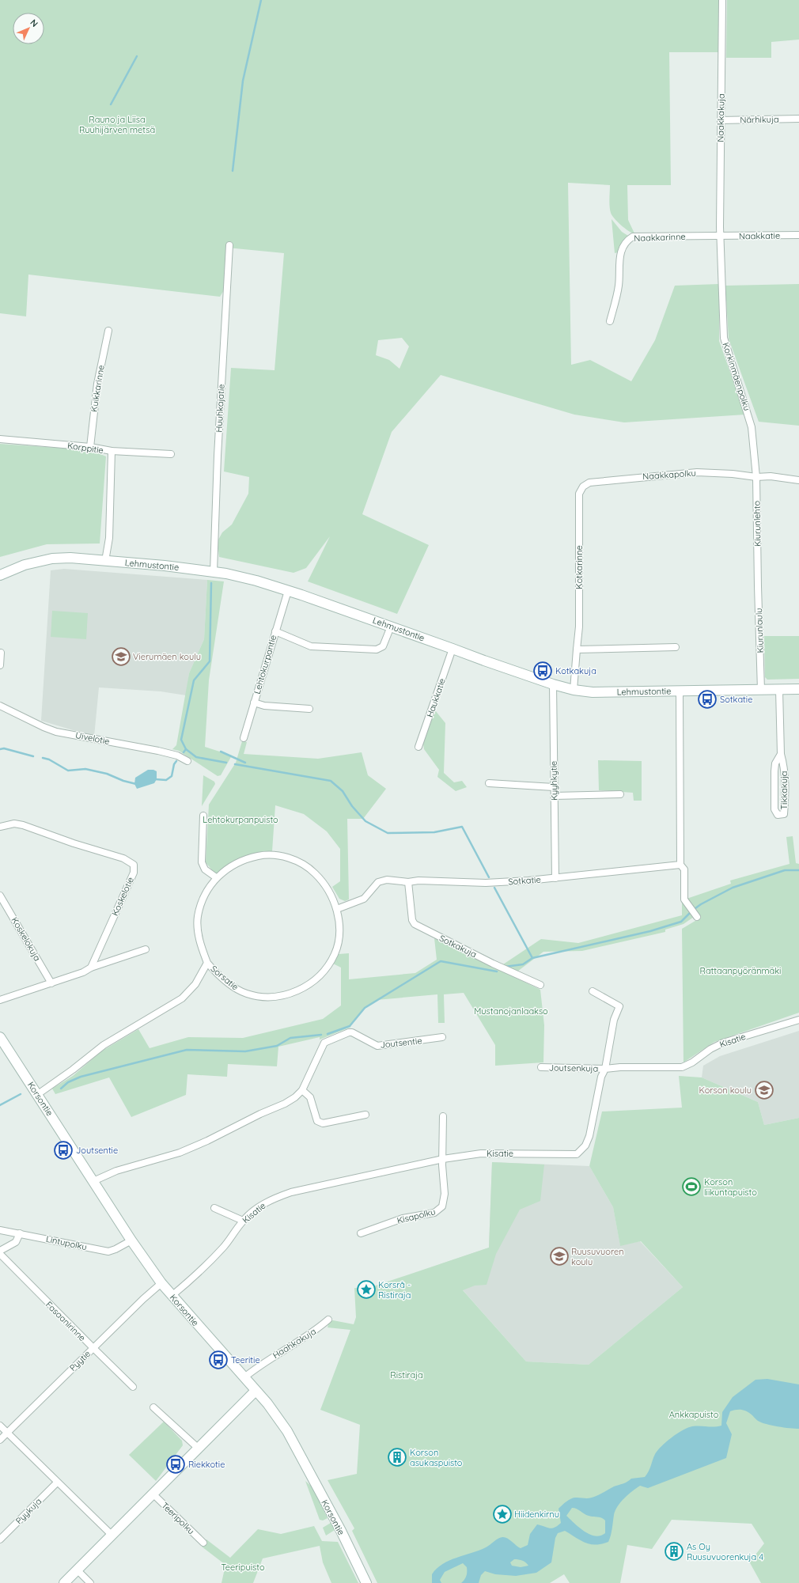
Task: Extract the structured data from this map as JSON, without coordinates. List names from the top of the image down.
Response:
{
  "streets": {
    "main road": ["Lehmustontie", "Korsontie"],
    "street": [
      "Naakkakuja",
      "Närhikuja",
      "Naakkatie",
      "Naakkarinne",
      "Korkinmäenpolku",
      "Kuikkarinne",
      "Huuhkajatie",
      "Korppitie",
      "Naakkapolku",
      "Kiurunlehto",
      "Kotkarinne",
      "Kiurunlaulu",
      "Lehtokurpantie",
      "Haukkatie",
      "Uivelotie",
      "Kyyhkytie",
      "Tikkakuja",
      "Sotkatie",
      "Koskelotie",
      "Koskelokuja",
      "Sotkakuja",
      "Sorsatie",
      "Kisatie",
      "Joutsentie",
      "Joutsenkuja",
      "Kisapolku",
      "Lintupolku",
      "Fasaanirinne",
      "Haahkakuja",
      "Pyytie",
      "Pyykuja",
      "Teeripolku"
    ]
  },
  "crossings": [
    ["Naakkakuja", "Närhikuja"],
    ["Naakkakuja", "Naakkatie"],
    ["Naakkakuja", "Naakkarinne"],
    ["Naakkakuja", "Korkinmäenpolku"],
    ["Naakkatie", "Naakkarinne"],
    ["Naakkatie", "Korkinmäenpolku"],
    ["Naakkarinne", "Korkinmäenpolku"],
    ["Korkinmäenpolku", "Naakkapolku"],
    ["Korkinmäenpolku", "Kiurunlehto"],
    ["Kuikkarinne", "Korppitie"],
    ["Huuhkajatie", "Lehmustontie"],
    ["Naakkapolku", "Kiurunlehto"],
    ["Naakkapolku", "Kotkarinne"],
    ["Kiurunlehto", "Kiurunlaulu"],
    ["Lehmustontie", "Kiurunlaulu"],
    ["Lehmustontie", "Lehtokurpantie"],
    ["Lehmustontie", "Haukkatie"],
    ["Lehmustontie", "Kyyhkytie"],
    ["Lehmustontie", "Tikkakuja"],
    ["Kyyhkytie", "Sotkatie"],
    ["Sotkatie", "Sotkakuja"],
    ["Sotkatie", "Sorsatie"],
    ["Sorsatie", "Korsontie"],
    ["Kisatie", "Joutsenkuja"],
    ["Kisatie", "Korsontie"],
    ["Kisatie", "Kisapolku"],
    ["Joutsentie", "Korsontie"],
    ["Korsontie", "Lintupolku"],
    ["Korsontie", "Haahkakuja"],
    ["Korsontie", "Pyytie"],
    ["Fasaanirinne", "Pyytie"]
  ],
  "parks": [
    "Rauno ja Liisa Ruuhijärven metsä",
    "Lehtokurpanpuisto",
    "Rattaanpyöränmäki",
    "Mustanojanlaakso",
    "Ristiraja",
    "Ankkapuisto",
    "Teeripuisto"
  ],
  "places": {
    "school or university": ["Vierumäen koulu", "Korson koulu", "Ruusuvuoren koulu"],
    "bus stop": [
      "Kotkakuja",
      "Sotkatie",
      "Joutsentie",
      "Teeritie",
      "Riekkotie"
    ],
    "sports": ["Korson liikuntapuisto"],
    "place": ["Korsrå - Ristiraja", "Hiidenkirnu"],
    "building": ["Korson asukaspuisto", "As Oy Ruusuvuorenkuja 4"]
  },
  "north": "top right"
}
